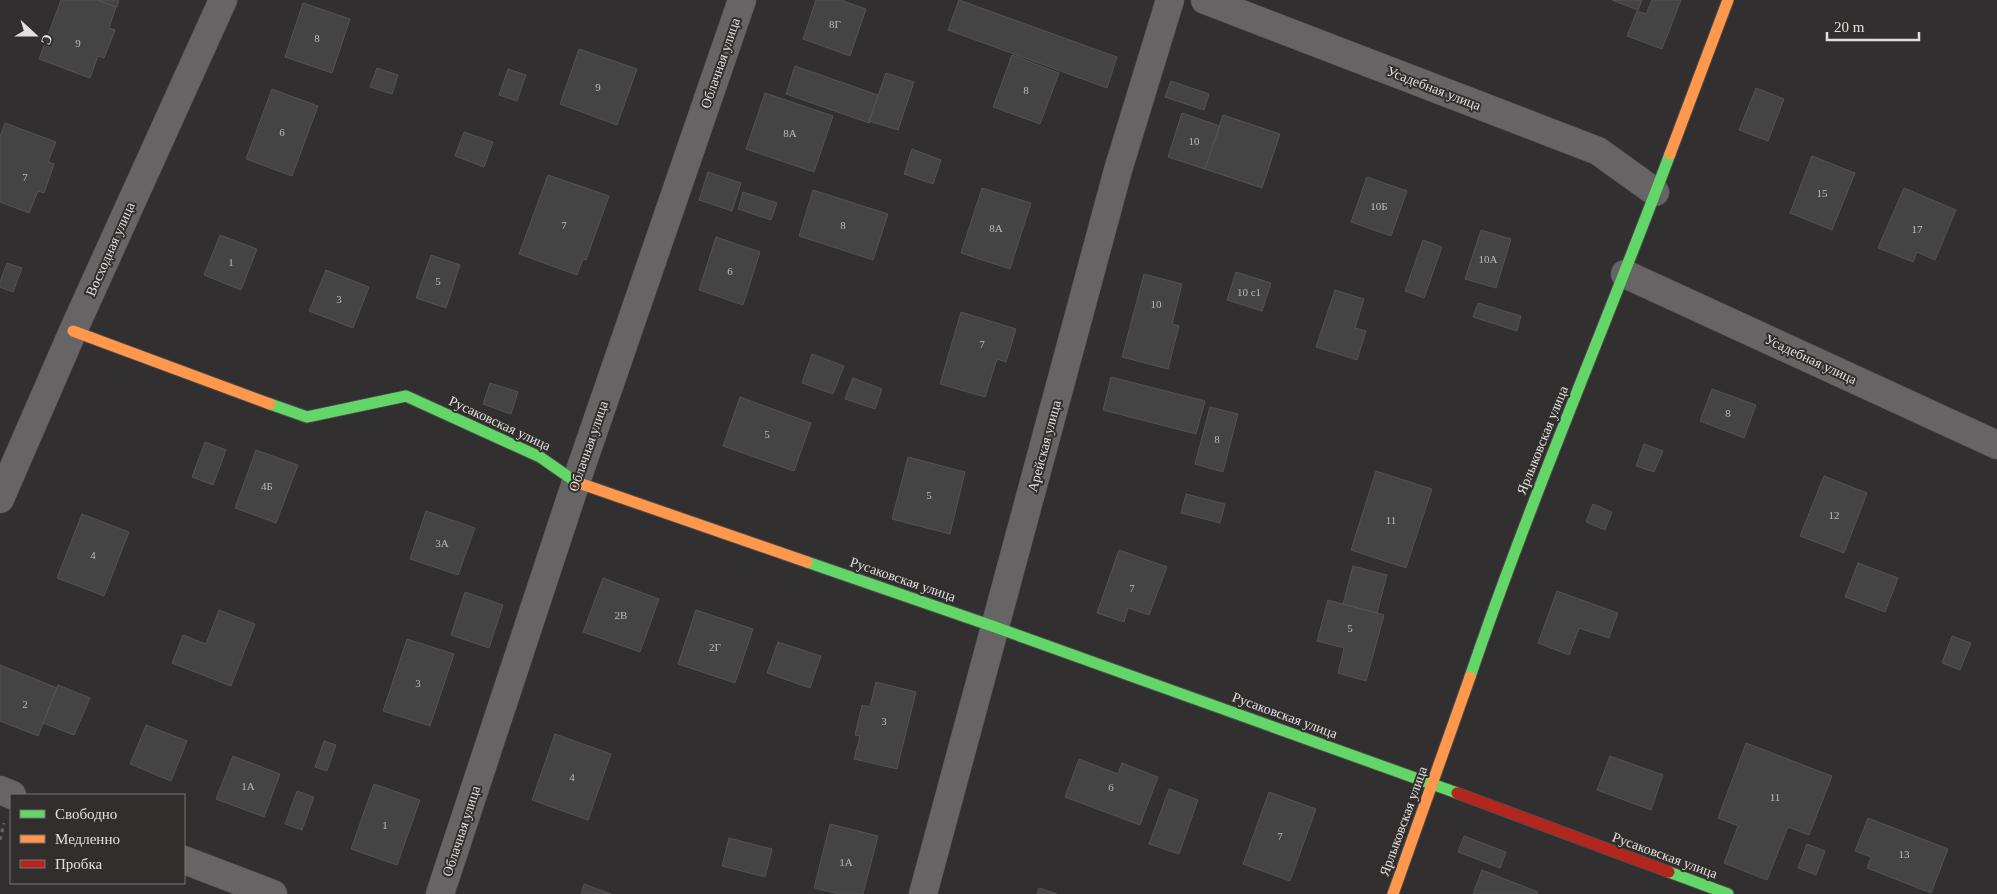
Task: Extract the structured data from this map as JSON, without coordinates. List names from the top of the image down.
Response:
{
  "streets": {
    "street": [
      "Облачная улица",
      "Усадебная улица",
      "Восходная улица",
      "Русаковская улица",
      "Ярлыковская улица",
      "Арейская улица"
    ]
  },
  "crossings": [
    ["Облачная улица", "Русаковская улица"],
    ["Усадебная улица", "Ярлыковская улица"],
    ["Восходная улица", "Русаковская улица"],
    ["Русаковская улица", "Ярлыковская улица"],
    ["Русаковская улица", "Арейская улица"]
  ],
  "house_numbers": [
    "8Г",
    "8",
    "9",
    "9",
    "8",
    "6",
    "8А",
    "10",
    "7",
    "15",
    "10Б",
    "7",
    "8",
    "8А",
    "17",
    "10А",
    "1",
    "6",
    "5",
    "10 с1",
    "3",
    "10",
    "7",
    "8",
    "5",
    "8",
    "4Б",
    "5",
    "12",
    "11",
    "3А",
    "4",
    "7",
    "2В",
    "5",
    "2Г",
    "3",
    "2",
    "3",
    "4",
    "1А",
    "6",
    "11",
    "1",
    "7",
    "13",
    "1А"
  ],
  "legend": ["Свободно", "Медленно", "Пробка"],
  "scale_bar": "20 m",
  "north": "right"
}
